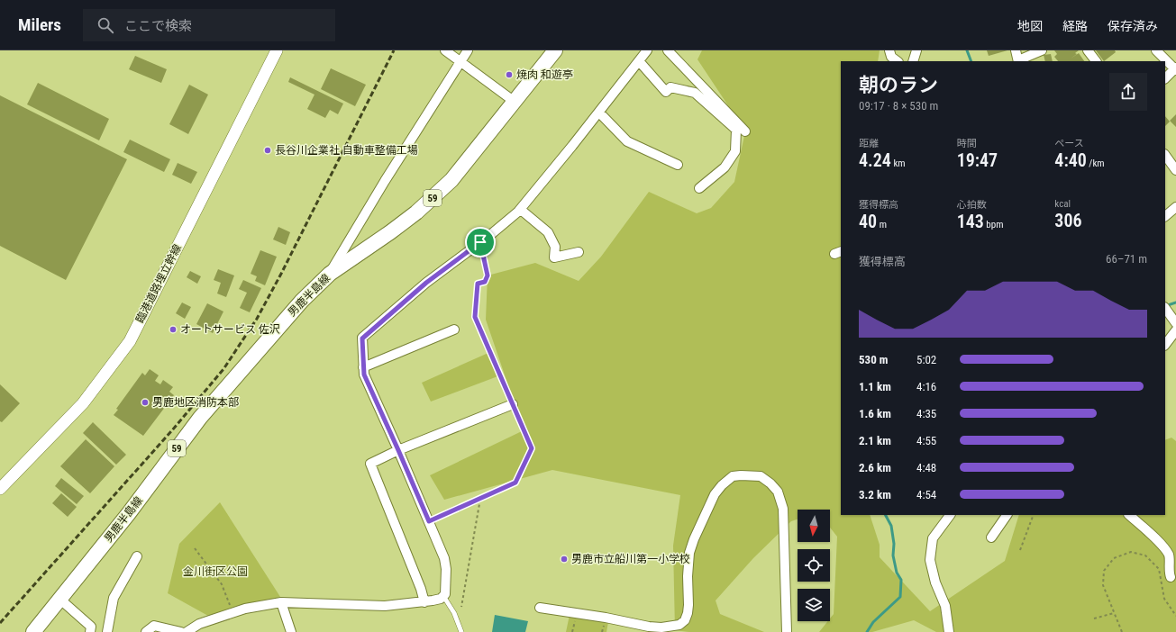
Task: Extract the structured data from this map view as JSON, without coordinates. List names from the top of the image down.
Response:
{
  "streets": {
    "main road": ["59", "男鹿半島線"],
    "street": ["臨港道路埋立幹線"]
  },
  "parks": ["金川街区公園"],
  "places": [
    "焼肉 和遊亭",
    "長谷川企業社 自動車整備工場",
    "オートサービス 佐沢",
    "男鹿地区消防本部",
    "男鹿市立船川第一小学校"
  ],
  "north": "bottom",
  "page": {
    "header": "Milers",
    "search": "ここで検索",
    "nav": ["地図", "経路", "保存済み"],
    "heading": ["朝のラン", "09:17 · 8 × 530 m"],
    "stats": [
      ["距離", "4.24 km"],
      ["時間", "19:47"],
      ["ペース", "4:40 /km"],
      ["獲得標高", "40 m"],
      ["心拍数", "143 bpm"],
      ["kcal", "306"]
    ],
    "chart": ["獲得標高", "66–71 m"],
    "list": [
      {
        "name": "530 m",
        "note": "5:02"
      },
      {
        "name": "1.1 km",
        "note": "4:16"
      },
      {
        "name": "1.6 km",
        "note": "4:35"
      },
      {
        "name": "2.1 km",
        "note": "4:55"
      },
      {
        "name": "2.6 km",
        "note": "4:48"
      },
      {
        "name": "3.2 km",
        "note": "4:54"
      }
    ]
  }
}
